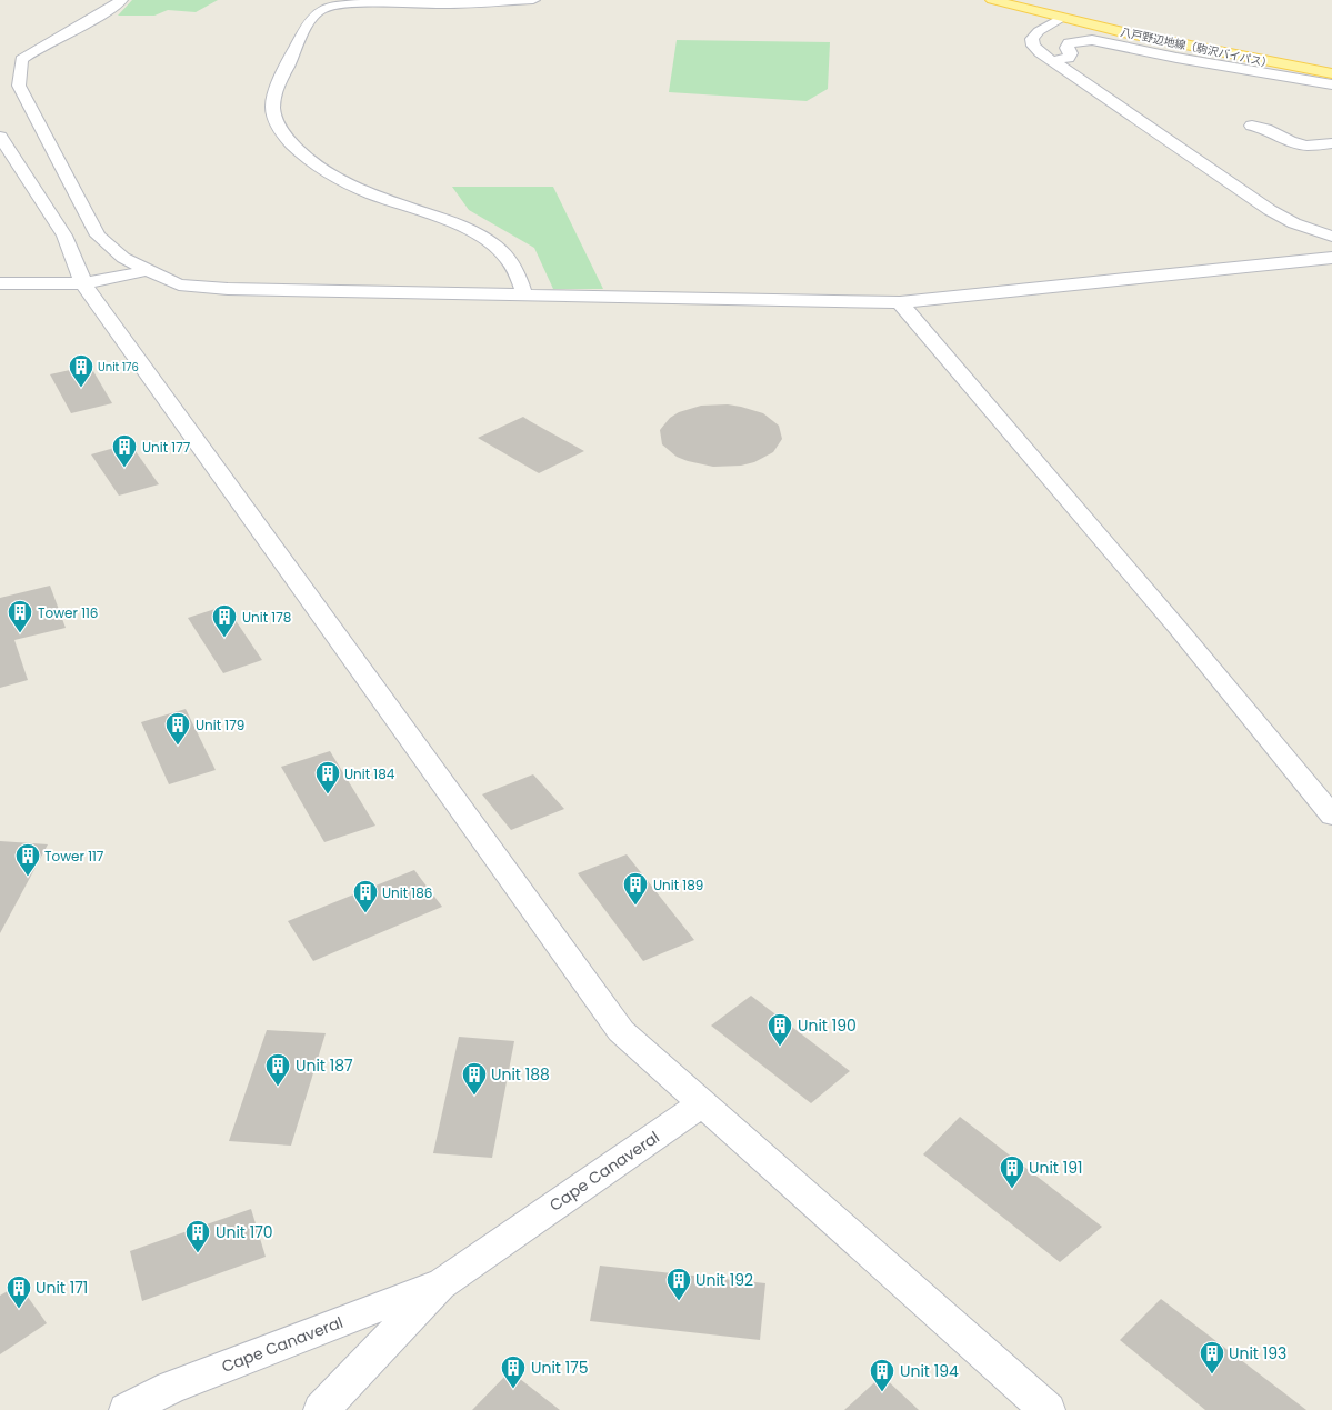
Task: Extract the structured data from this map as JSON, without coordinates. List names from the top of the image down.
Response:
{
  "streets": {
    "main road": ["八戸野辺地線（駒沢バイパス）"],
    "street": ["Cape Canaveral"]
  },
  "places": {
    "building": [
      "Unit 176",
      "Unit 177",
      "Tower 116",
      "Unit 178",
      "Unit 179",
      "Unit 184",
      "Tower 117",
      "Unit 189",
      "Unit 186",
      "Unit 190",
      "Unit 187",
      "Unit 188",
      "Unit 191",
      "Unit 170",
      "Unit 192",
      "Unit 171",
      "Unit 193",
      "Unit 175",
      "Unit 194"
    ]
  }
}
